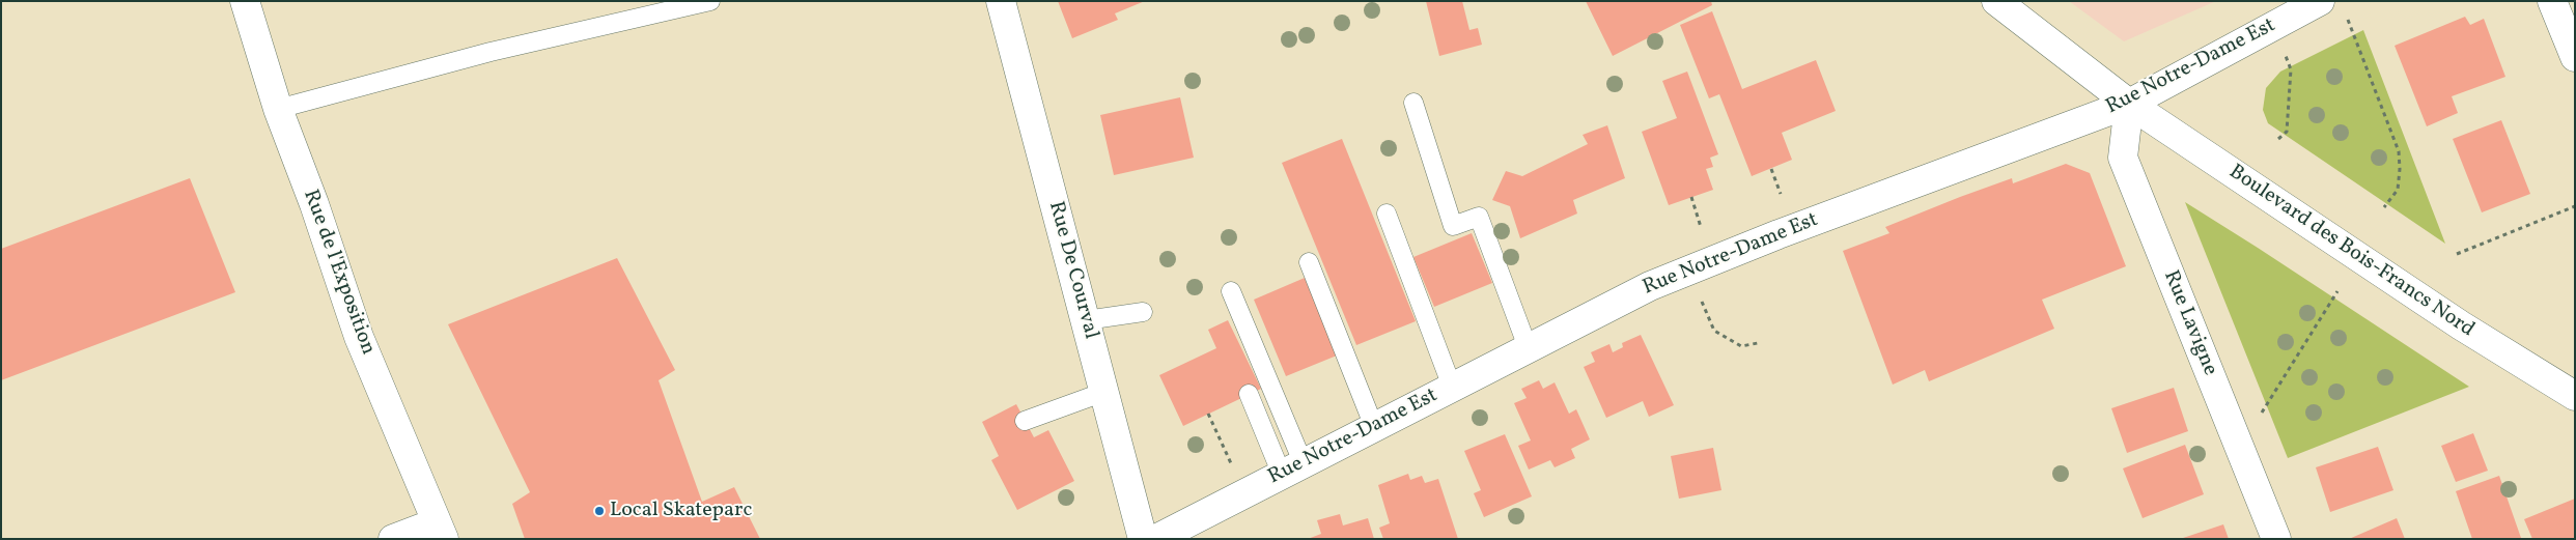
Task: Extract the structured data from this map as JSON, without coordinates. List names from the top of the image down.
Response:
{
  "streets": {
    "street": [
      "Rue Notre-Dame Est",
      "Boulevard des Bois-Francs Nord",
      "Rue De Courval",
      "Rue de l'Exposition",
      "Rue Lavigne"
    ]
  },
  "crossings": [
    ["Rue Notre-Dame Est", "Boulevard des Bois-Francs Nord"],
    ["Rue Notre-Dame Est", "Rue Lavigne"],
    ["Boulevard des Bois-Francs Nord", "Rue Lavigne"]
  ],
  "places": ["Local Skateparc"]
}
